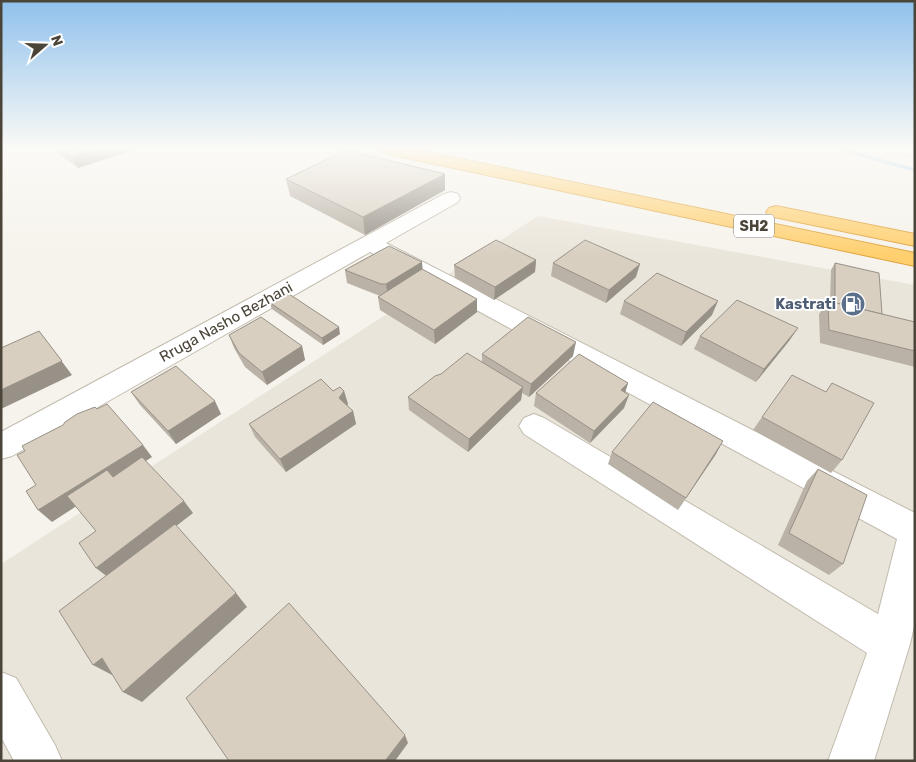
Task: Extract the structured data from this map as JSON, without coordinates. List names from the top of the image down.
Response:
{
  "streets": {
    "highway": ["SH2"],
    "street": ["Rruga Nasho Bezhani"]
  },
  "places": {
    "fuel station": ["Kastrati"]
  },
  "north": "right"
}
